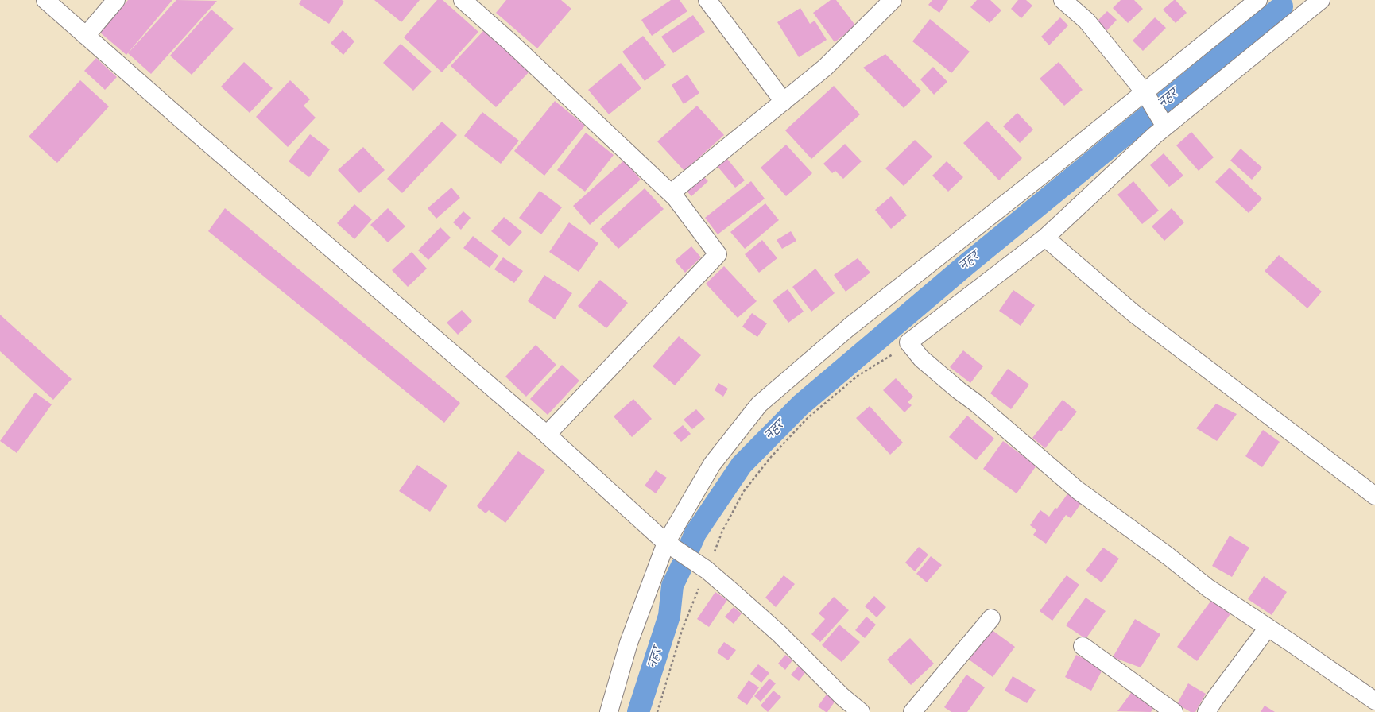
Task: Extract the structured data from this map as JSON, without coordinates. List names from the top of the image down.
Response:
{
  "water": ["नहर"]
}
